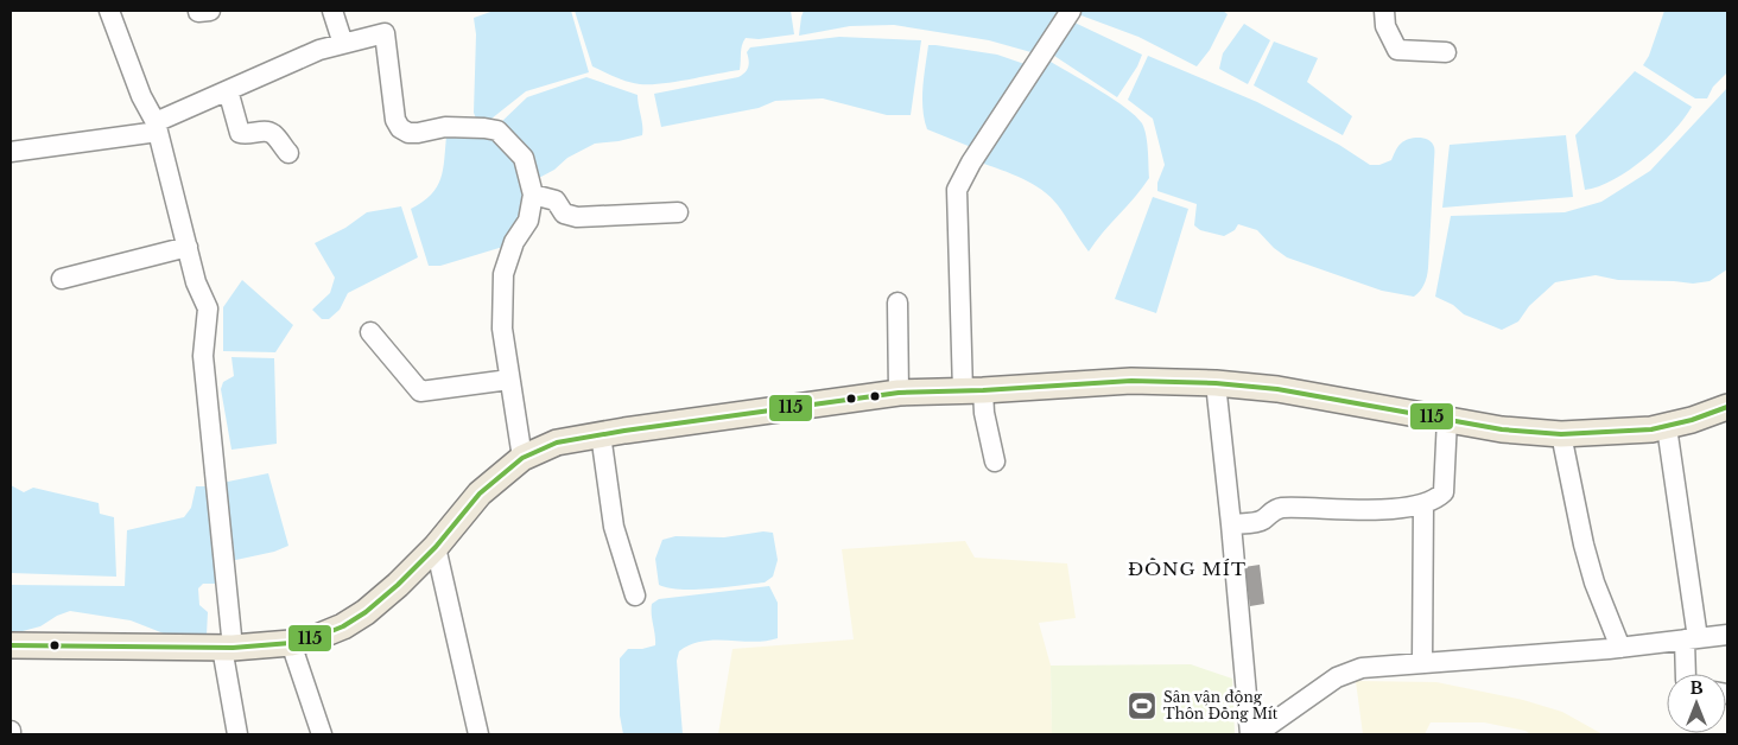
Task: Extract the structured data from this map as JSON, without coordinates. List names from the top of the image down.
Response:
{
  "districts": ["ĐỒNG MÍT"],
  "places": {
    "sports": ["Sân vận động Thôn Đồng Mít"]
  },
  "lines": ["transit line 115"],
  "north": "top"
}
